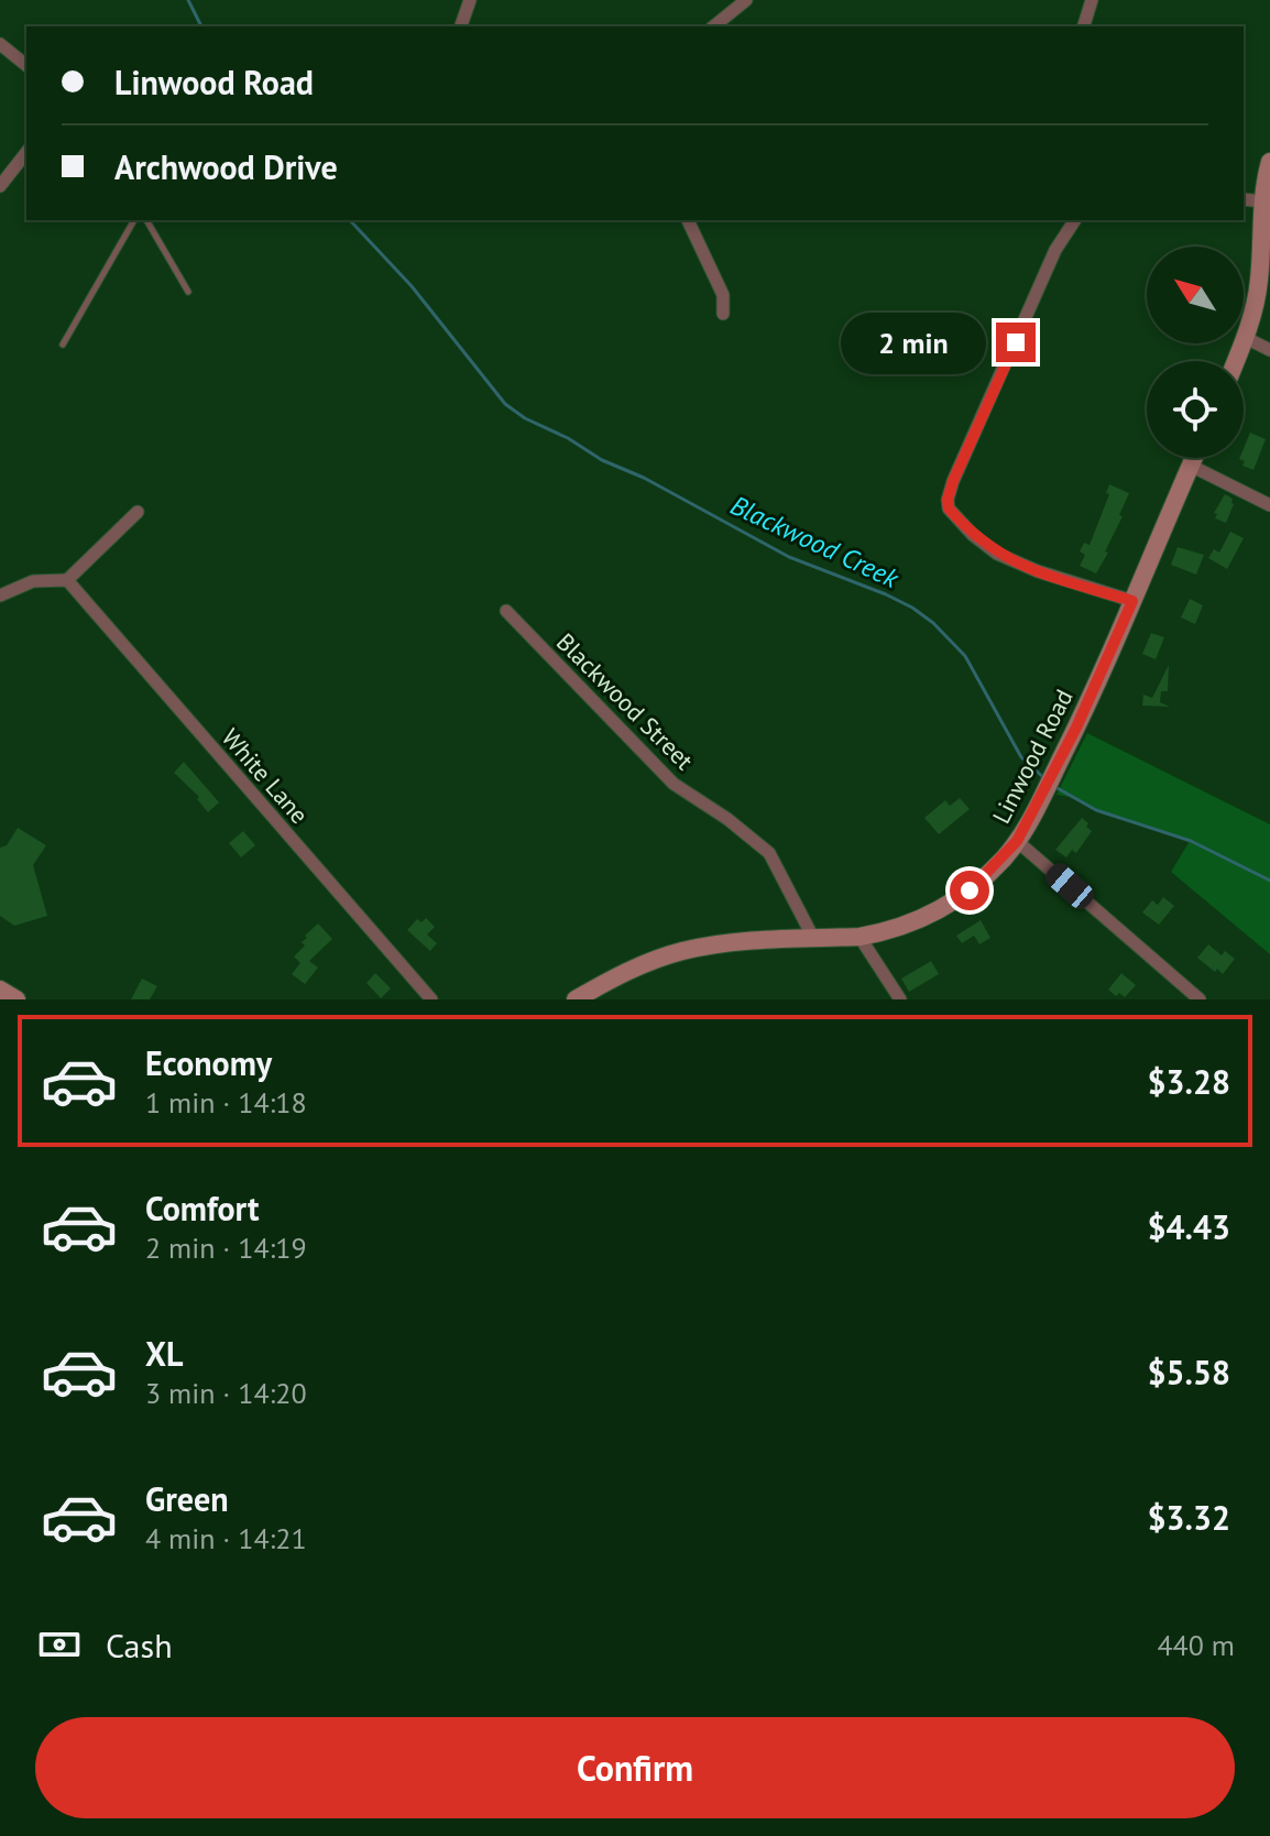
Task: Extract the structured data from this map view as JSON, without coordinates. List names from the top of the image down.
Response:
{
  "streets": {
    "main road": ["Linwood Road"],
    "street": ["Blackwood Street", "White Lane"]
  },
  "crossings": [
    ["Blackwood Street", "Linwood Road"]
  ],
  "water": ["Blackwood Creek"],
  "north": "top left",
  "page": {
    "banner": ["Linwood Road", "Archwood Drive"],
    "bubble": "2 min",
    "list": [
      {
        "name": "Economy",
        "note": "1 min · 14:18",
        "value": "$3.28"
      },
      {
        "name": "Comfort",
        "note": "2 min · 14:19",
        "value": "$4.43"
      },
      {
        "name": "XL",
        "note": "3 min · 14:20",
        "value": "$5.58"
      },
      {
        "name": "Green",
        "note": "4 min · 14:21",
        "value": "$3.32"
      }
    ],
    "pay": ["Cash", "440 m"],
    "buttons": "Confirm"
  }
}
